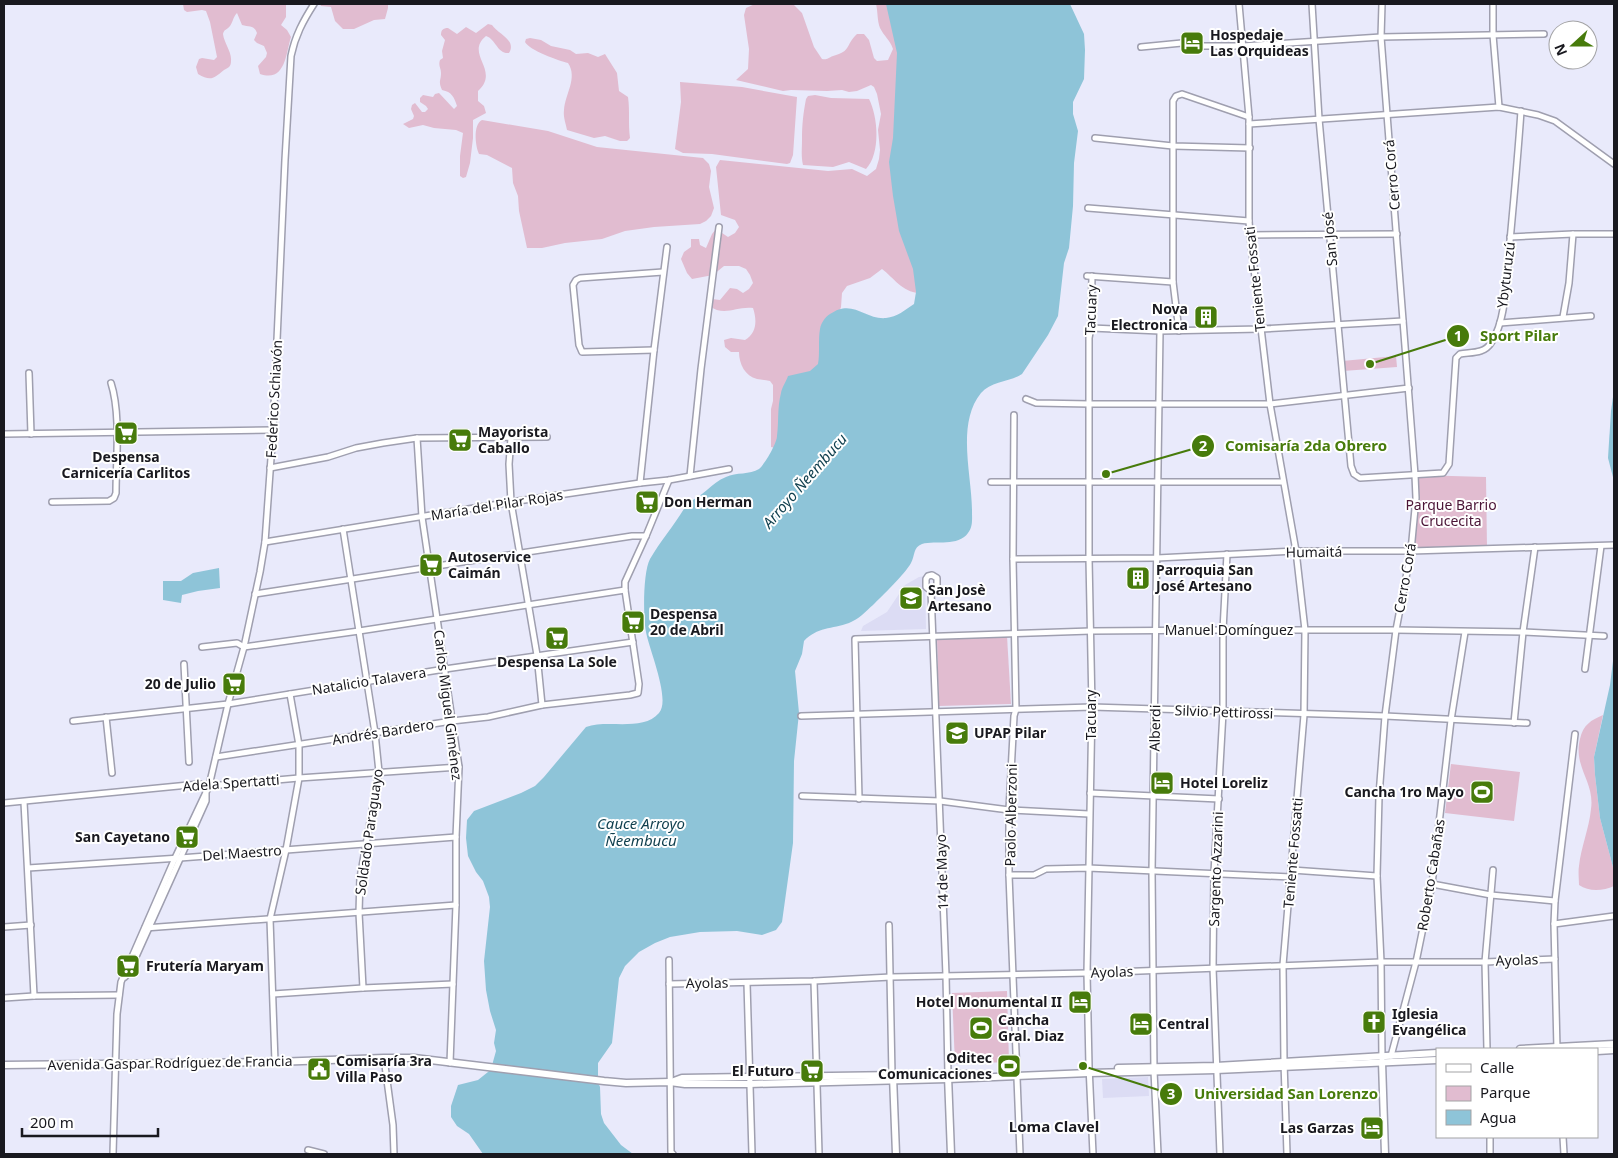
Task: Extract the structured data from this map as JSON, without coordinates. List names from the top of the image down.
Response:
{
  "streets": {
    "main road": ["14 de Mayo", "Avenida Gaspar Rodríguez de Francia"],
    "street": [
      "Cerro Corá",
      "San José",
      "Ybyturuzú",
      "Teniente Fossati",
      "Tacuary",
      "Federico Schiavón",
      "María del Pilar Rojas",
      "Humaitá",
      "Manuel Domínguez",
      "Natalicio Talavera",
      "Carlos Miguel Giménez",
      "Silvio Pettirossi",
      "Alberdi",
      "Andrés Bardero",
      "Adela Spertatti",
      "Paolo Alberzoni",
      "Soldado Paraguayo",
      "Del Maestro",
      "Teniente Fossatti",
      "Sargento Azzarini",
      "Roberto Cabañas",
      "Ayolas"
    ]
  },
  "crossings": [
    ["Cerro Corá", "San José"],
    ["Cerro Corá", "Ybyturuzú"],
    ["Cerro Corá", "Humaitá"],
    ["Cerro Corá", "Manuel Domínguez"],
    ["Cerro Corá", "Silvio Pettirossi"],
    ["Cerro Corá", "Ayolas"],
    ["Cerro Corá", "Avenida Gaspar Rodríguez de Francia"],
    ["San José", "Ybyturuzú"],
    ["Teniente Fossati", "Humaitá"],
    ["Teniente Fossati", "Teniente Fossatti"],
    ["Tacuary", "Humaitá"],
    ["Tacuary", "Manuel Domínguez"],
    ["Tacuary", "Silvio Pettirossi"],
    ["Tacuary", "Ayolas"],
    ["Tacuary", "Avenida Gaspar Rodríguez de Francia"],
    ["Federico Schiavón", "María del Pilar Rojas"],
    ["Federico Schiavón", "Natalicio Talavera"],
    ["Federico Schiavón", "Andrés Bardero"],
    ["Federico Schiavón", "Adela Spertatti"],
    ["Federico Schiavón", "Del Maestro"],
    ["Federico Schiavón", "Avenida Gaspar Rodríguez de Francia"],
    ["María del Pilar Rojas", "Carlos Miguel Giménez"],
    ["María del Pilar Rojas", "Soldado Paraguayo"],
    ["Humaitá", "Alberdi"],
    ["Humaitá", "Paolo Alberzoni"],
    ["Humaitá", "Teniente Fossatti"],
    ["Humaitá", "Sargento Azzarini"],
    ["Manuel Domínguez", "Silvio Pettirossi"],
    ["Manuel Domínguez", "Alberdi"],
    ["Manuel Domínguez", "Paolo Alberzoni"],
    ["Manuel Domínguez", "Teniente Fossatti"],
    ["Manuel Domínguez", "Sargento Azzarini"],
    ["Manuel Domínguez", "14 de Mayo"],
    ["Manuel Domínguez", "Roberto Cabañas"],
    ["Natalicio Talavera", "Carlos Miguel Giménez"],
    ["Natalicio Talavera", "Andrés Bardero"],
    ["Natalicio Talavera", "Soldado Paraguayo"],
    ["Carlos Miguel Giménez", "Andrés Bardero"],
    ["Carlos Miguel Giménez", "Adela Spertatti"],
    ["Carlos Miguel Giménez", "Del Maestro"],
    ["Carlos Miguel Giménez", "Avenida Gaspar Rodríguez de Francia"],
    ["Silvio Pettirossi", "Alberdi"],
    ["Silvio Pettirossi", "Paolo Alberzoni"],
    ["Silvio Pettirossi", "Teniente Fossatti"],
    ["Silvio Pettirossi", "Sargento Azzarini"],
    ["Silvio Pettirossi", "14 de Mayo"],
    ["Silvio Pettirossi", "Roberto Cabañas"],
    ["Alberdi", "Ayolas"],
    ["Alberdi", "Avenida Gaspar Rodríguez de Francia"],
    ["Andrés Bardero", "Soldado Paraguayo"],
    ["Adela Spertatti", "Soldado Paraguayo"],
    ["Paolo Alberzoni", "Ayolas"],
    ["Paolo Alberzoni", "Avenida Gaspar Rodríguez de Francia"],
    ["Soldado Paraguayo", "Del Maestro"],
    ["Teniente Fossatti", "Ayolas"],
    ["Teniente Fossatti", "Avenida Gaspar Rodríguez de Francia"],
    ["Sargento Azzarini", "Ayolas"],
    ["Sargento Azzarini", "Avenida Gaspar Rodríguez de Francia"],
    ["14 de Mayo", "Ayolas"],
    ["14 de Mayo", "Avenida Gaspar Rodríguez de Francia"],
    ["Roberto Cabañas", "Ayolas"]
  ],
  "districts": ["Loma Clavel"],
  "water": ["Arroyo Ñeembucu", "Cauce Arroyo Ñeembucu"],
  "parks": ["Parque Barrio Crucecita"],
  "places": {
    "hotel": [
      "Hospedaje Las Orquideas",
      "Hotel Loreliz",
      "Hotel Monumental II",
      "Central",
      "Las Garzas"
    ],
    "building": ["Nova Electronica", "Parroquia San José Artesano"],
    "other": ["Sport Pilar", "Comisaría 2da Obrero", "Universidad San Lorenzo"],
    "supermarket": [
      "Despensa Carnicería Carlitos",
      "Mayorista Caballo",
      "Don Herman",
      "Autoservice Caimán",
      "Despensa 20 de Abril",
      "Despensa La Sole",
      "20 de Julio",
      "San Cayetano",
      "Frutería Maryam",
      "El Futuro"
    ],
    "school or university": ["San Josè Artesano", "UPAP Pilar"],
    "sports": ["Cancha 1ro Mayo", "Cancha Gral. Diaz", "Oditec Comunicaciones"],
    "church": ["Iglesia Evangélica"],
    "public building": ["Comisaría 3ra Villa Paso"]
  },
  "legend": ["Calle", "Parque", "Agua"],
  "scale_bar": "200 m",
  "north": "left"
}
